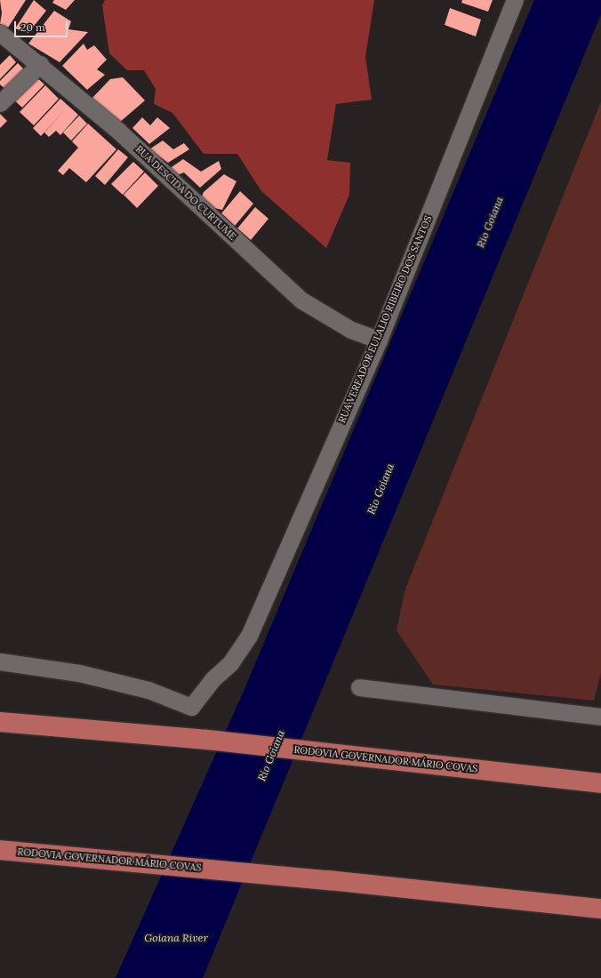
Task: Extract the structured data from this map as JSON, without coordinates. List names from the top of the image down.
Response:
{
  "streets": {
    "highway": ["RODOVIA GOVERNADOR MÁRIO COVAS"],
    "street": ["RUA DESCIDA DO CURTUME", "RUA VEREADOR EULALIO RIBEIRO DOS SANTOS"]
  },
  "crossings": [
    ["RUA DESCIDA DO CURTUME", "RUA VEREADOR EULALIO RIBEIRO DOS SANTOS"]
  ],
  "water": ["Rio Goiana", "Goiana River"],
  "scale_bar": "20 m"
}
